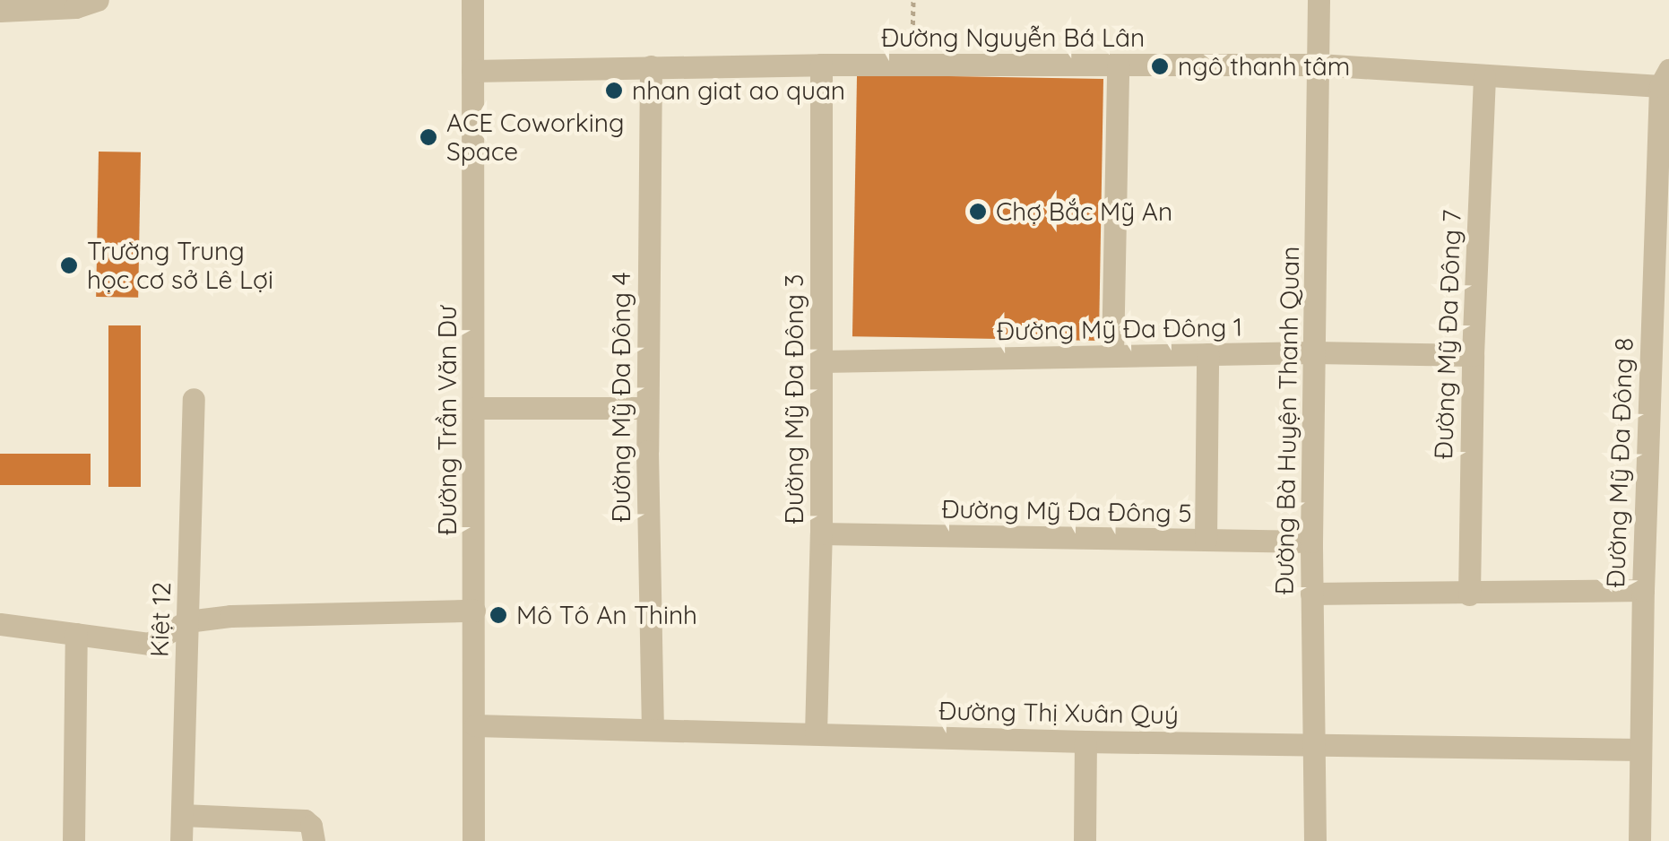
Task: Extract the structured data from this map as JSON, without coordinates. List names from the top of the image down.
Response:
{
  "streets": {
    "street": [
      "Đường Nguyễn Bá Lân",
      "Đường Mỹ Đa Đông 1",
      "Đường Mỹ Đa Đông 7",
      "Đường Mỹ Đa Đông 4",
      "Đường Mỹ Đa Đông 3",
      "Đường Trần Văn Dư",
      "Đường Bà Huyện Thanh Quan",
      "Đường Mỹ Đa Đông 8",
      "Đường Mỹ Đa Đông 5",
      "Kiệt 12",
      "Đường Thị Xuân Quý"
    ]
  },
  "crossings": [
    ["Đường Nguyễn Bá Lân", "Đường Mỹ Đa Đông 7"],
    ["Đường Nguyễn Bá Lân", "Đường Mỹ Đa Đông 4"],
    ["Đường Nguyễn Bá Lân", "Đường Mỹ Đa Đông 3"],
    ["Đường Nguyễn Bá Lân", "Đường Trần Văn Dư"],
    ["Đường Nguyễn Bá Lân", "Đường Bà Huyện Thanh Quan"],
    ["Đường Nguyễn Bá Lân", "Đường Mỹ Đa Đông 8"],
    ["Đường Mỹ Đa Đông 1", "Đường Mỹ Đa Đông 7"],
    ["Đường Mỹ Đa Đông 1", "Đường Mỹ Đa Đông 3"],
    ["Đường Mỹ Đa Đông 1", "Đường Bà Huyện Thanh Quan"],
    ["Đường Mỹ Đa Đông 4", "Đường Thị Xuân Quý"],
    ["Đường Mỹ Đa Đông 3", "Đường Mỹ Đa Đông 5"],
    ["Đường Mỹ Đa Đông 3", "Đường Thị Xuân Quý"],
    ["Đường Trần Văn Dư", "Đường Thị Xuân Quý"],
    ["Đường Bà Huyện Thanh Quan", "Đường Mỹ Đa Đông 5"],
    ["Đường Bà Huyện Thanh Quan", "Đường Thị Xuân Quý"],
    ["Đường Mỹ Đa Đông 8", "Đường Thị Xuân Quý"]
  ],
  "places": [
    "ngô thanh tâm",
    "nhan giat ao quan",
    "ACE Coworking Space",
    "Chợ Bắc Mỹ An",
    "Trường Trung học cơ sở Lê Lợi",
    "Mô Tô An Thinh"
  ]
}
